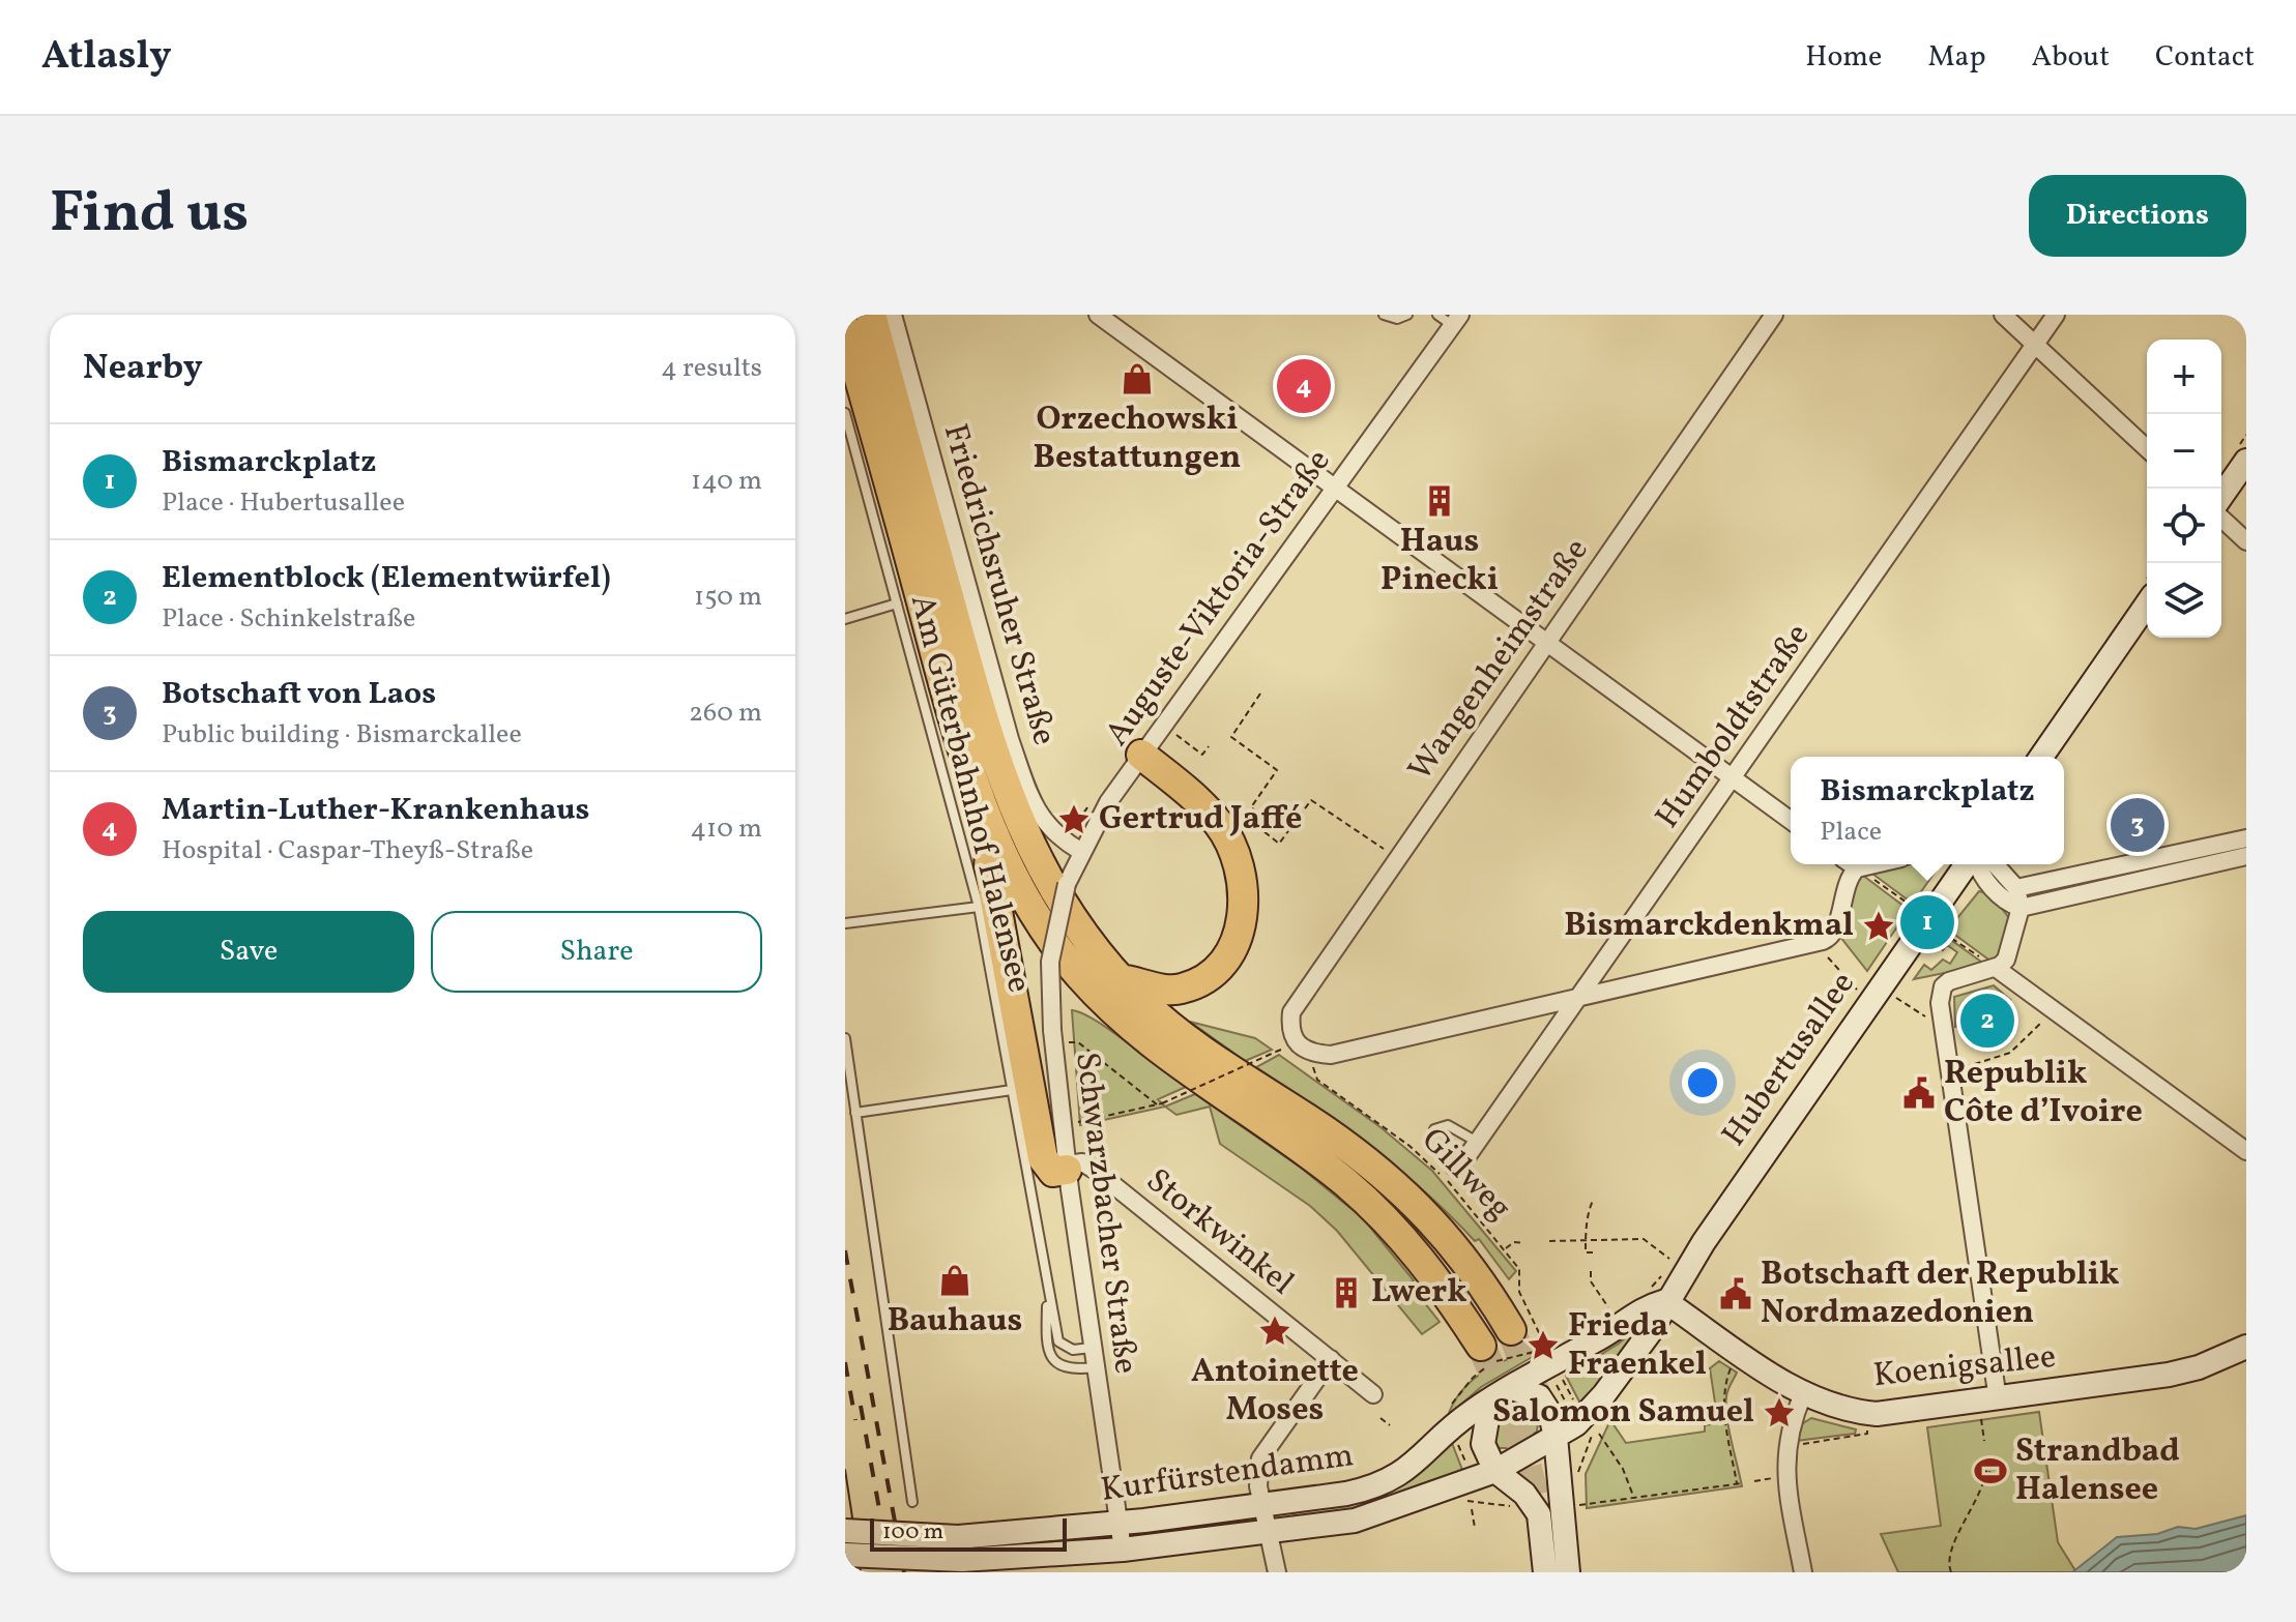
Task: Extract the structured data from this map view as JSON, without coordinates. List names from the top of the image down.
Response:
{
  "streets": {
    "main road": ["Hubertusallee", "Koenigsallee", "Kurfürstendamm"],
    "street": [
      "Friedrichsruher Straße",
      "Auguste-Viktoria-Straße",
      "Wangenheimstraße",
      "Humboldtstraße",
      "Schwarzbacher Straße",
      "Storkwinkel"
    ],
    "lane": ["Am Güterbahnhof Halensee"],
    "path": ["Gillweg"]
  },
  "crossings": [
    ["Friedrichsruher Straße", "Auguste-Viktoria-Straße"],
    ["Auguste-Viktoria-Straße", "Schwarzbacher Straße"],
    ["Am Güterbahnhof Halensee", "Schwarzbacher Straße"],
    ["Hubertusallee", "Koenigsallee"],
    ["Hubertusallee", "Kurfürstendamm"],
    ["Schwarzbacher Straße", "Storkwinkel"],
    ["Schwarzbacher Straße", "Kurfürstendamm"]
  ],
  "places": {
    "shop": ["Orzechowski Bestattungen", "Bauhaus"],
    "building": ["Haus Pinecki", "Lwerk"],
    "place": [
      "Gertrud Jaffé",
      "Bismarckdenkmal",
      "Antoinette Moses",
      "Frieda Fraenkel",
      "Salomon Samuel"
    ],
    "public building": ["Republik Côte d’Ivoire", "Botschaft der Republik Nordmazedonien"],
    "sports": ["Strandbad Halensee"]
  },
  "scale_bar": "100 m",
  "page": {
    "header": "Atlasly",
    "nav": [
      "Home",
      "Map",
      "About",
      "Contact"
    ],
    "title": "Find us",
    "buttons": [
      "Directions",
      ["Save", "Share"]
    ],
    "heading": ["Nearby", "4 results"],
    "map_buttons": ["+", "−"],
    "pins": [
      "4",
      "3",
      "1",
      "2"
    ],
    "list": [
      {
        "mark": "1",
        "name": "Bismarckplatz",
        "note": "Place · Hubertusallee",
        "value": "140 m"
      },
      {
        "mark": "2",
        "name": "Elementblock (Elementwürfel)",
        "note": "Place · Schinkelstraße",
        "value": "150 m"
      },
      {
        "mark": "3",
        "name": "Botschaft von Laos",
        "note": "Public building · Bismarckallee",
        "value": "260 m"
      },
      {
        "mark": "4",
        "name": "Martin-Luther-Krankenhaus",
        "note": "Hospital · Caspar-Theyß-Straße",
        "value": "410 m"
      }
    ],
    "popup": ["Bismarckplatz", "Place"],
    "scale": "100 m"
  }
}
